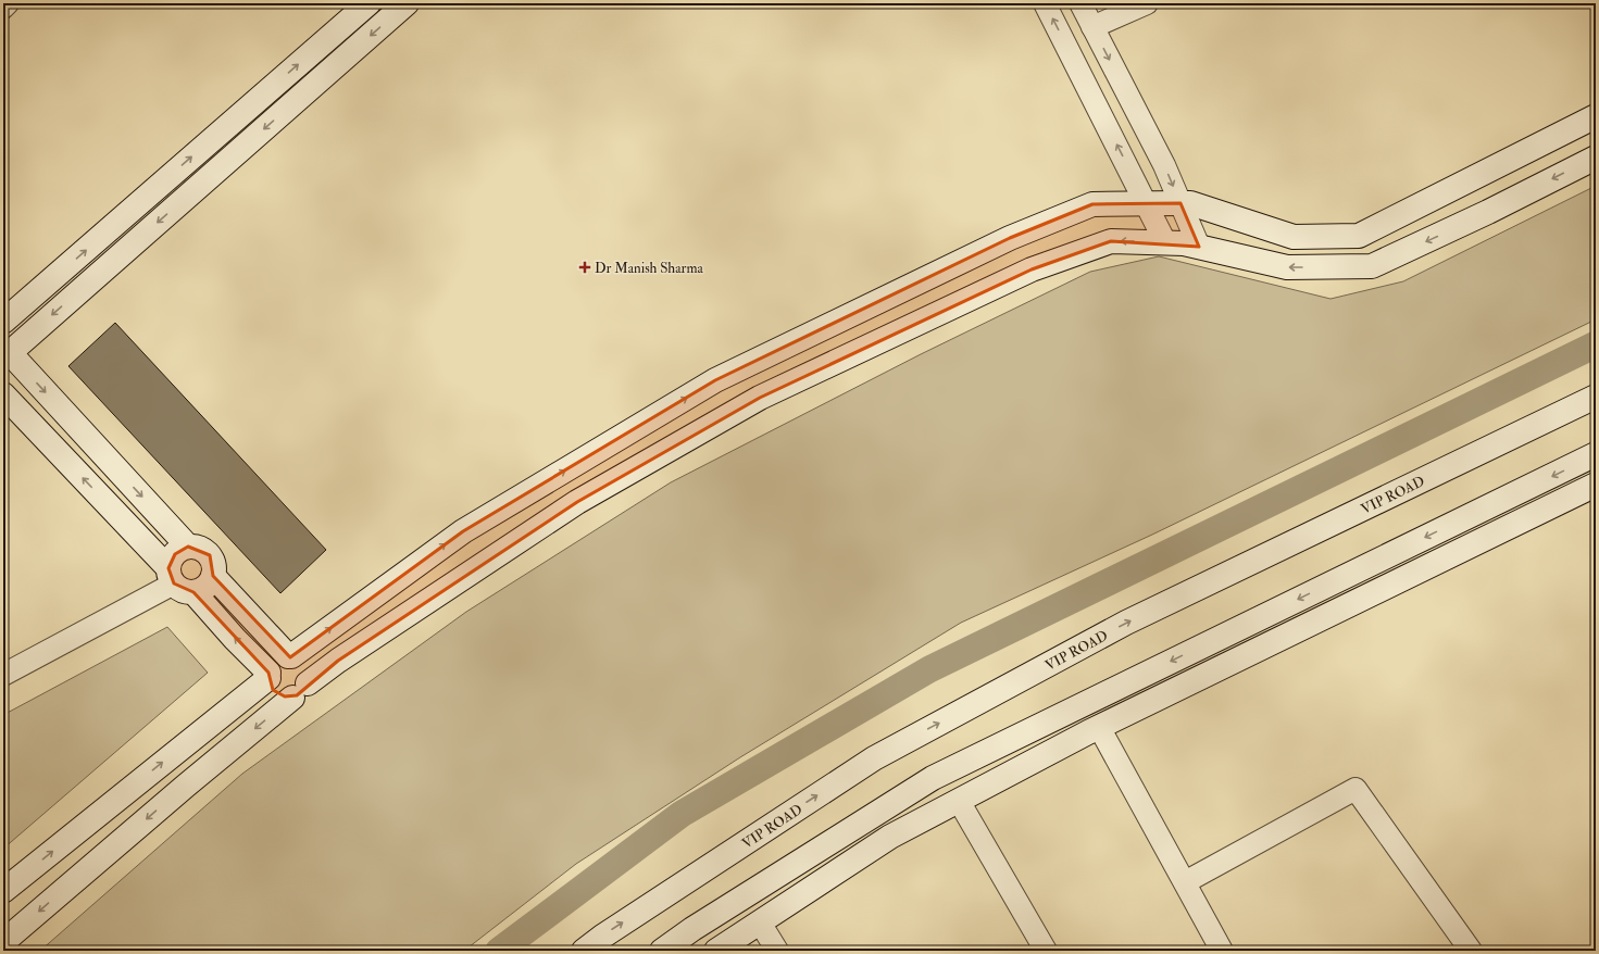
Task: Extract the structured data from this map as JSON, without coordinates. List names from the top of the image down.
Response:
{
  "streets": {
    "street": ["VIP ROAD"]
  },
  "places": {
    "health": ["Dr Manish Sharma"]
  }
}
